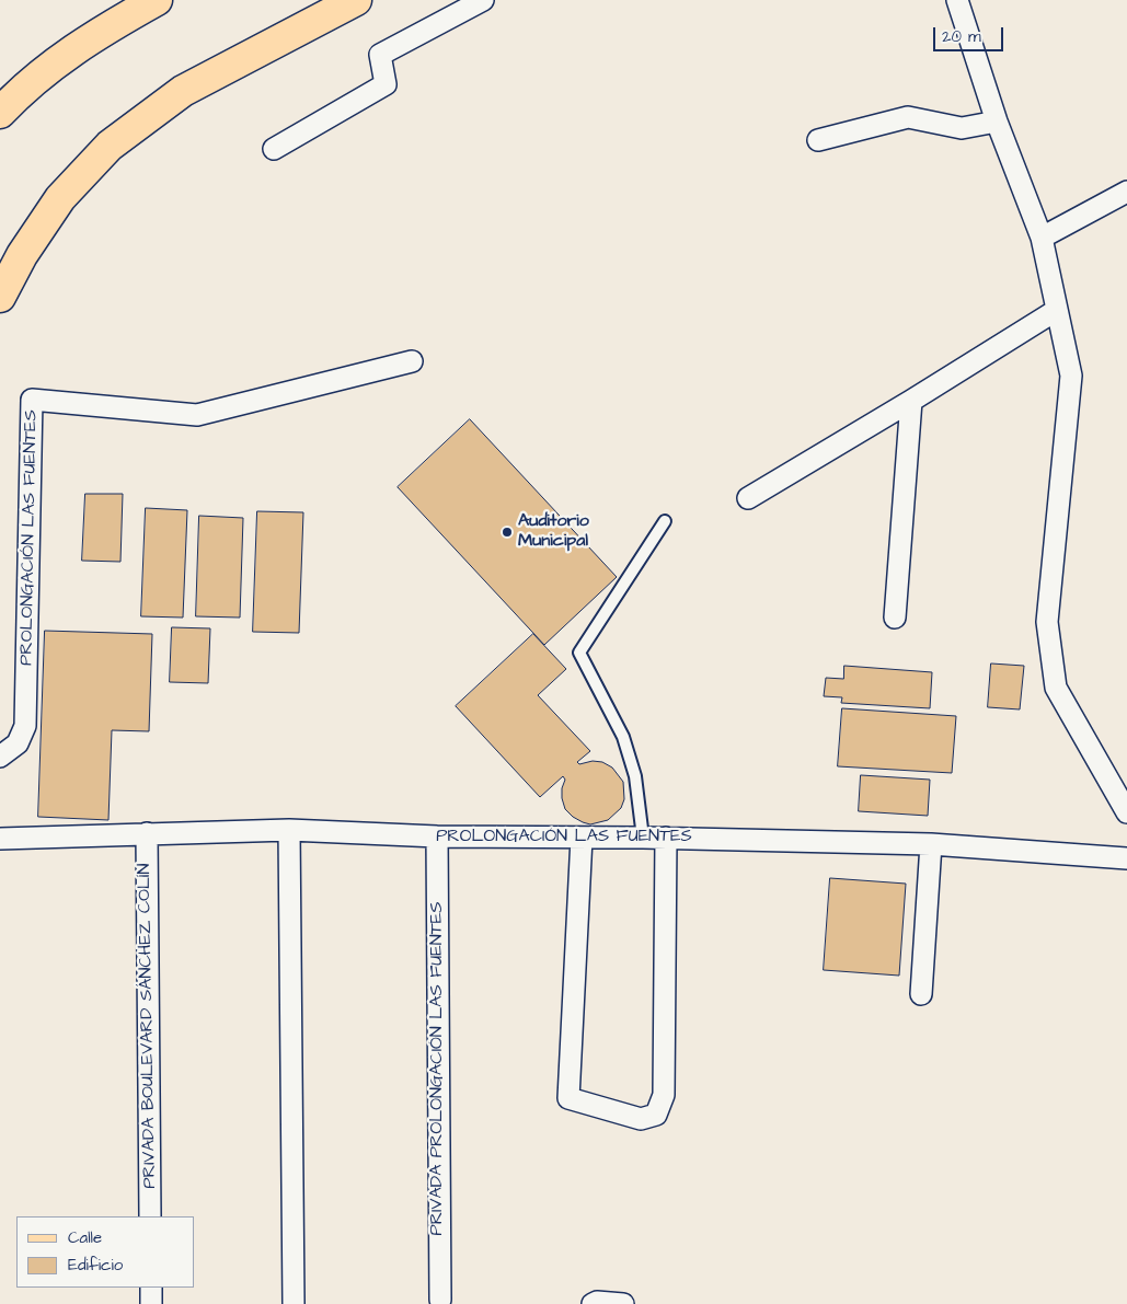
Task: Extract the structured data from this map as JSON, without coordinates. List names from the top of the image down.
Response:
{
  "streets": {
    "street": ["PROLONGACIÓN LAS FUENTES", "PRIVADA BOULEVARD SÁNCHEZ COLÍN", "PRIVADA PROLONGACIÓN LAS FUENTES"]
  },
  "crossings": [
    ["PROLONGACIÓN LAS FUENTES", "PRIVADA BOULEVARD SÁNCHEZ COLÍN"],
    ["PROLONGACIÓN LAS FUENTES", "PRIVADA PROLONGACIÓN LAS FUENTES"]
  ],
  "places": ["Auditorio Municipal"],
  "legend": ["Calle", "Edificio"],
  "scale_bar": "20 m"
}
